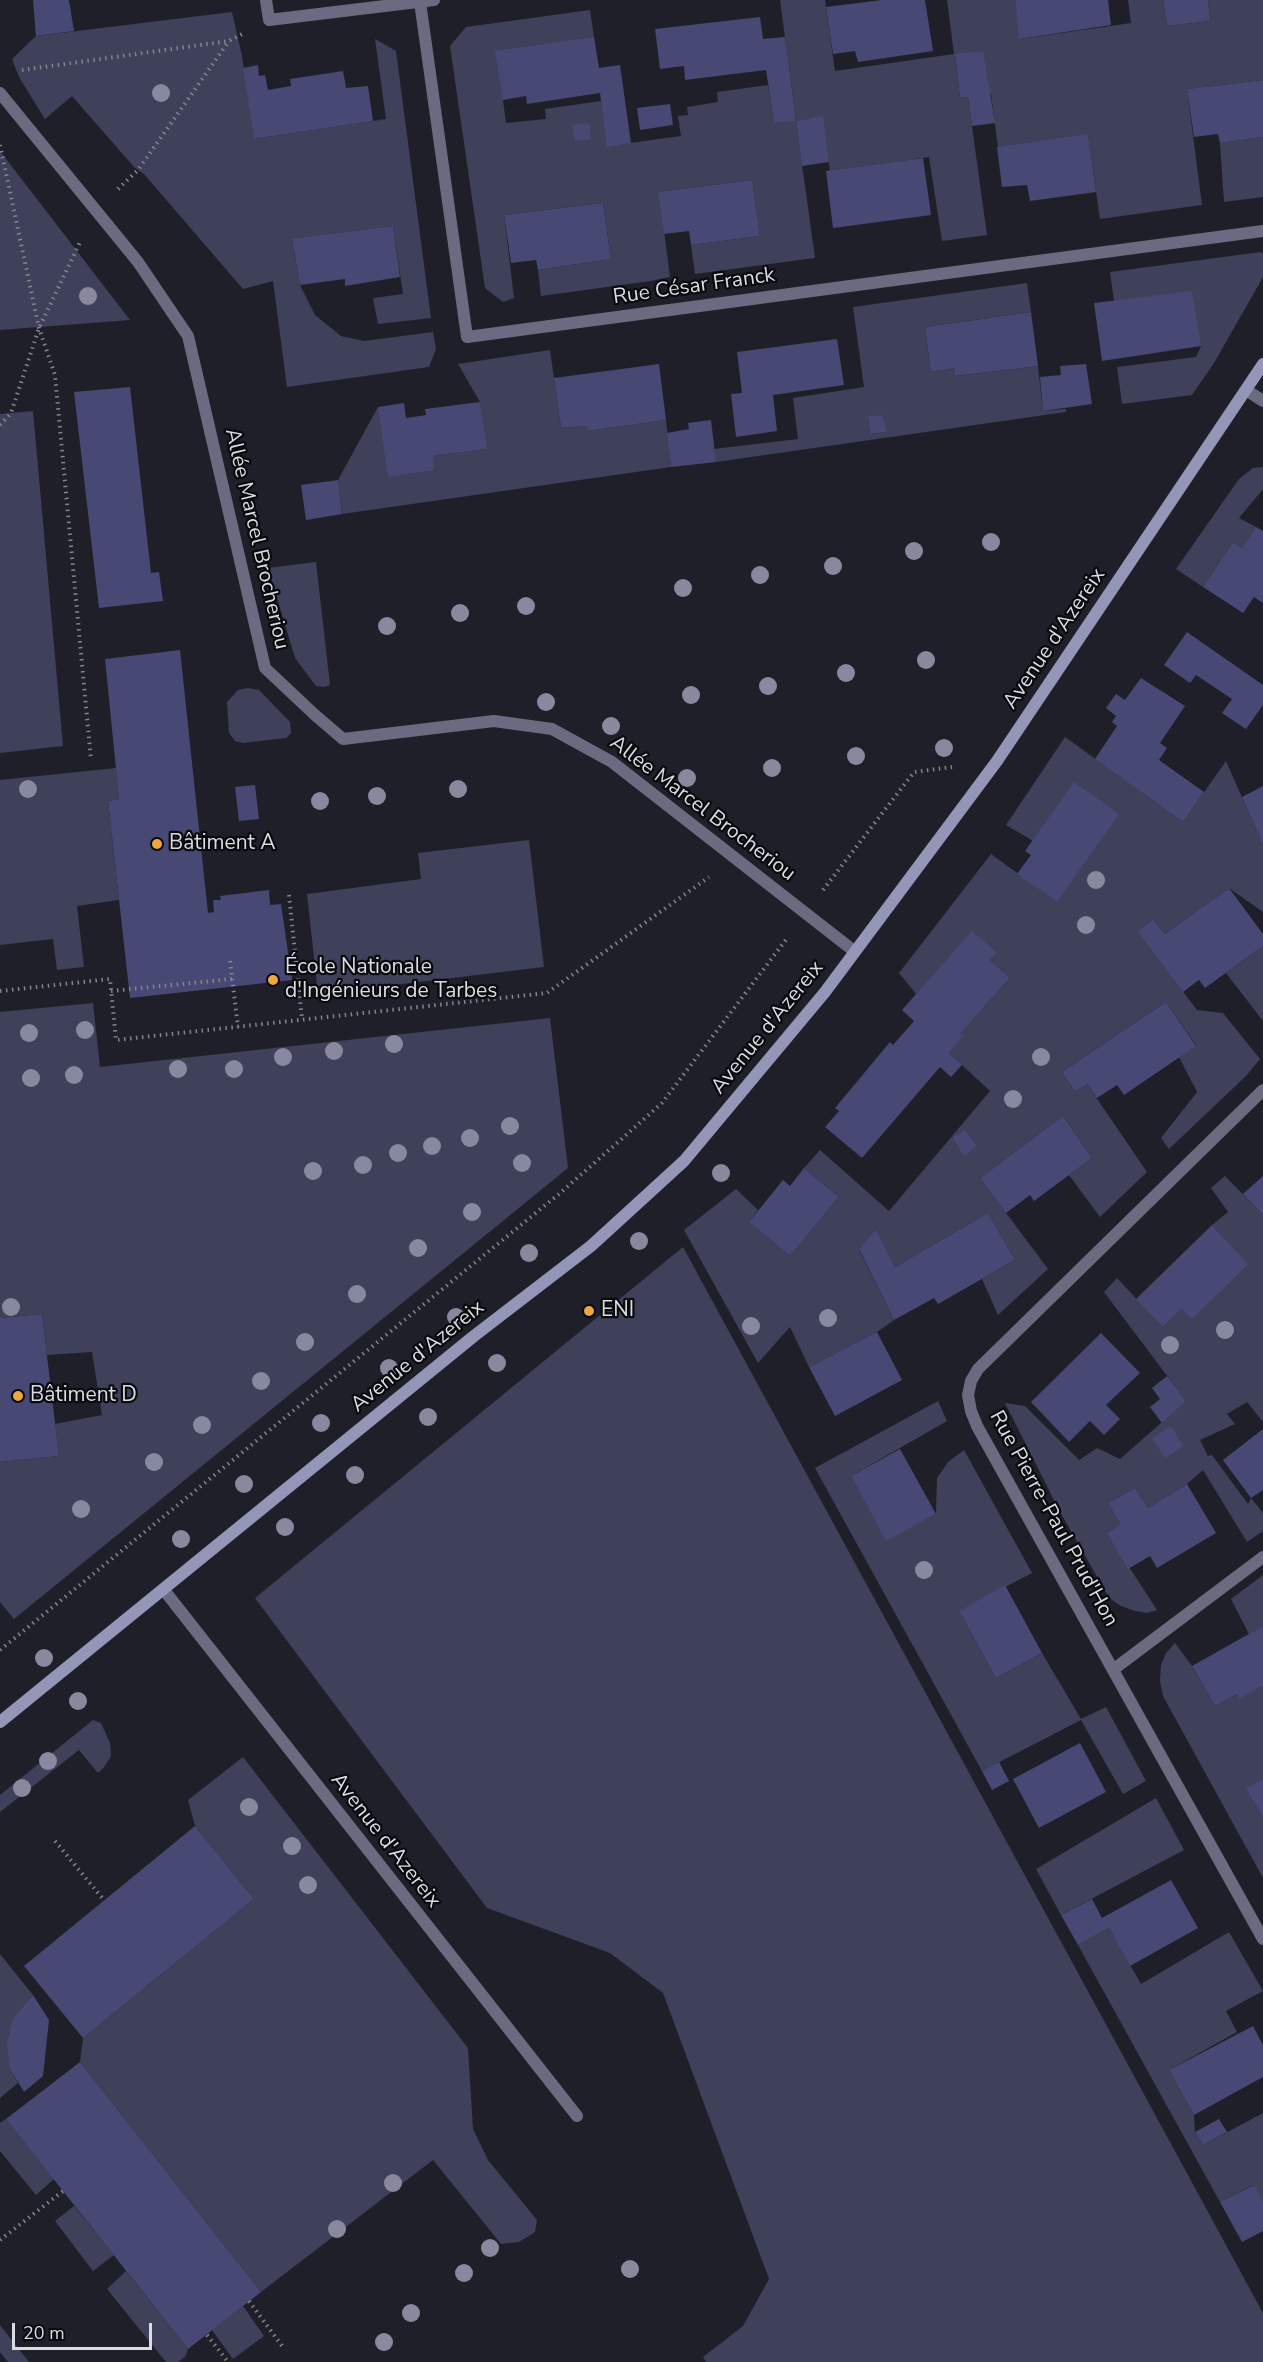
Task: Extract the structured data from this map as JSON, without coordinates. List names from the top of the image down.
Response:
{
  "streets": {
    "main road": ["Avenue d'Azereix"],
    "street": ["Rue César Franck", "Allée Marcel Brocheriou", "Rue Pierre-Paul Prud'Hon"]
  },
  "crossings": [
    ["Allée Marcel Brocheriou", "Avenue d'Azereix"]
  ],
  "places": [
    "Bâtiment A",
    "École Nationale d'Ingénieurs de Tarbes",
    "ENI",
    "Bâtiment D"
  ],
  "scale_bar": "20 m"
}
